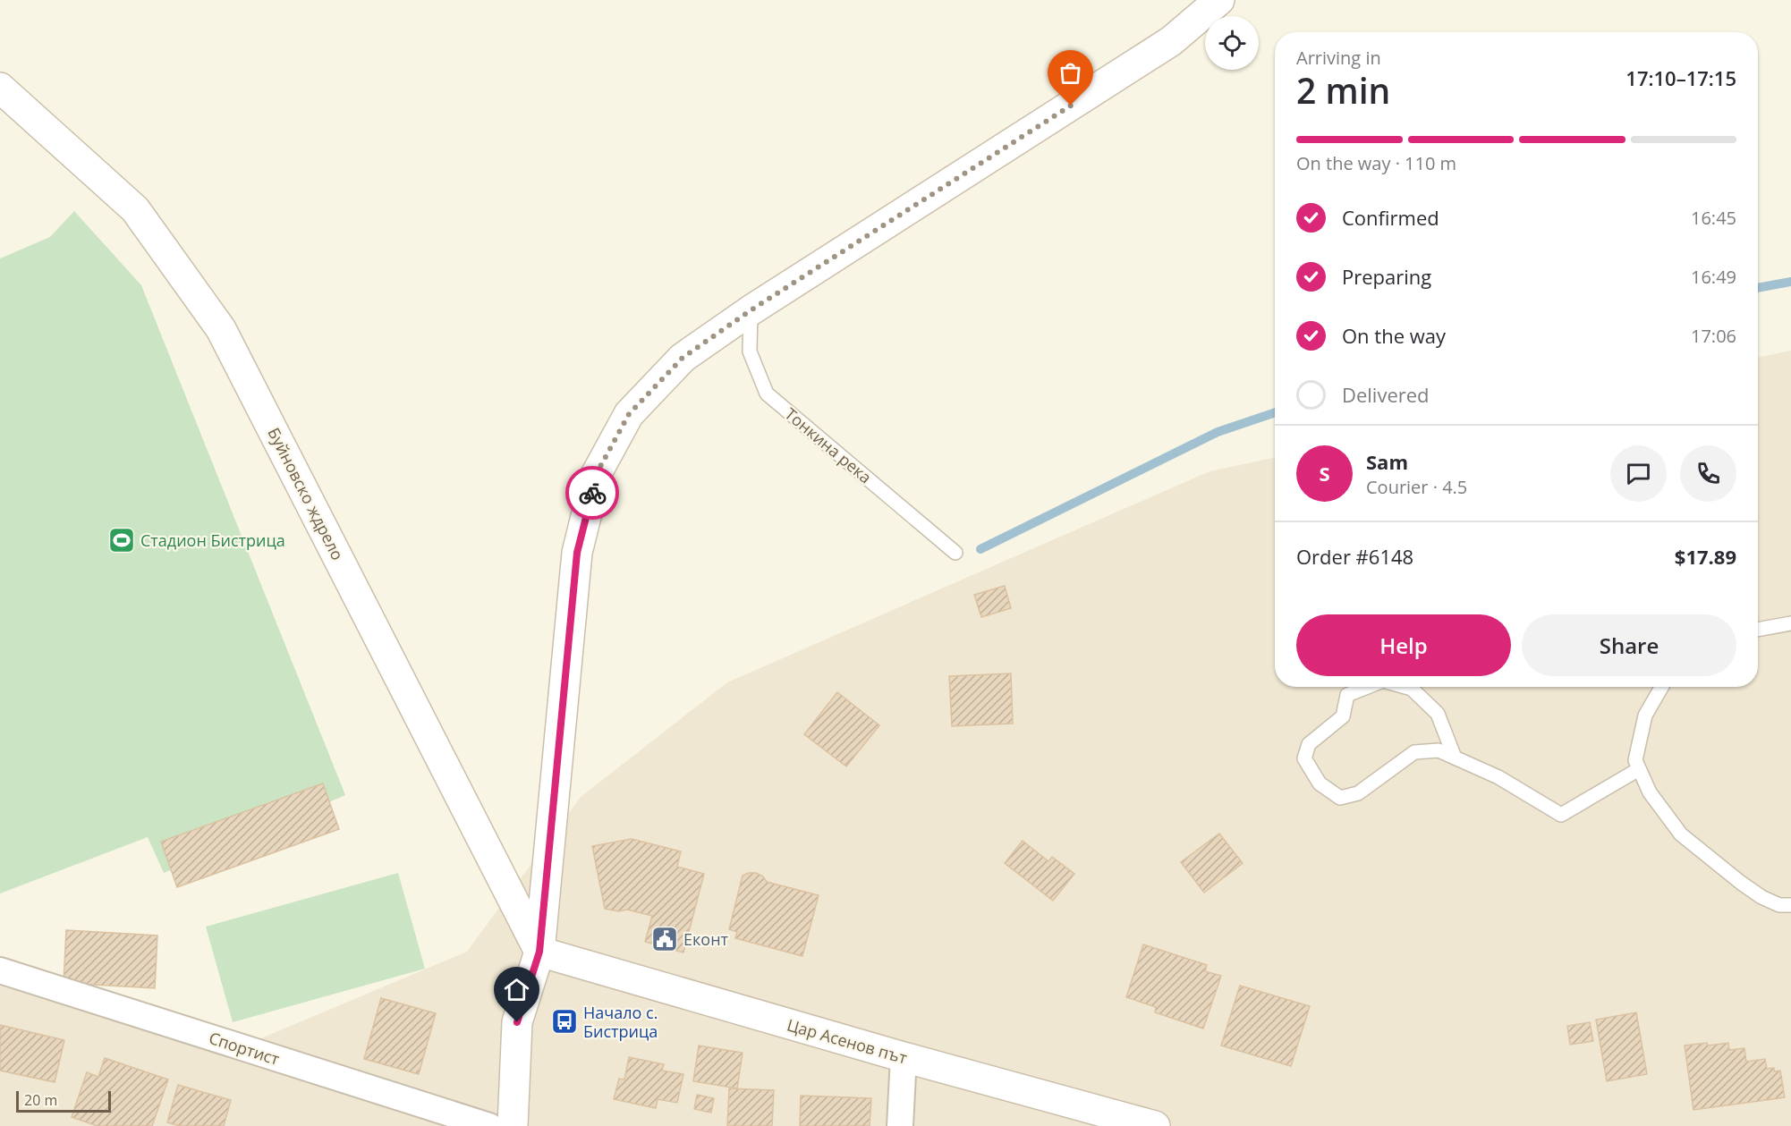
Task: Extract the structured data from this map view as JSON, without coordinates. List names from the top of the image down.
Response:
{
  "streets": {
    "street": ["Буйновско ждрело", "Цар Асенов път", "Спортист"],
    "lane": ["Тонкина река"]
  },
  "crossings": [
    ["Буйновско ждрело", "Цар Асенов път"]
  ],
  "places": {
    "sports": ["Стадион Бистрица"],
    "public building": ["Еконт"],
    "bus stop": ["Начало с. Бистрица"]
  },
  "scale_bar": "20 m",
  "page": {
    "heading": ["2 min", "Arriving in", "17:10–17:15"],
    "panel": [
      "Sam",
      "Courier · 4.5",
      "Order #6148",
      "$17.89"
    ],
    "bar": "On the way · 110 m",
    "list": [
      ["Confirmed", "16:45"],
      ["Preparing", "16:49"],
      ["On the way", "17:06"],
      "Delivered"
    ],
    "round": "S",
    "buttons": ["Help", "Share"],
    "scale": "20 m"
  }
}
